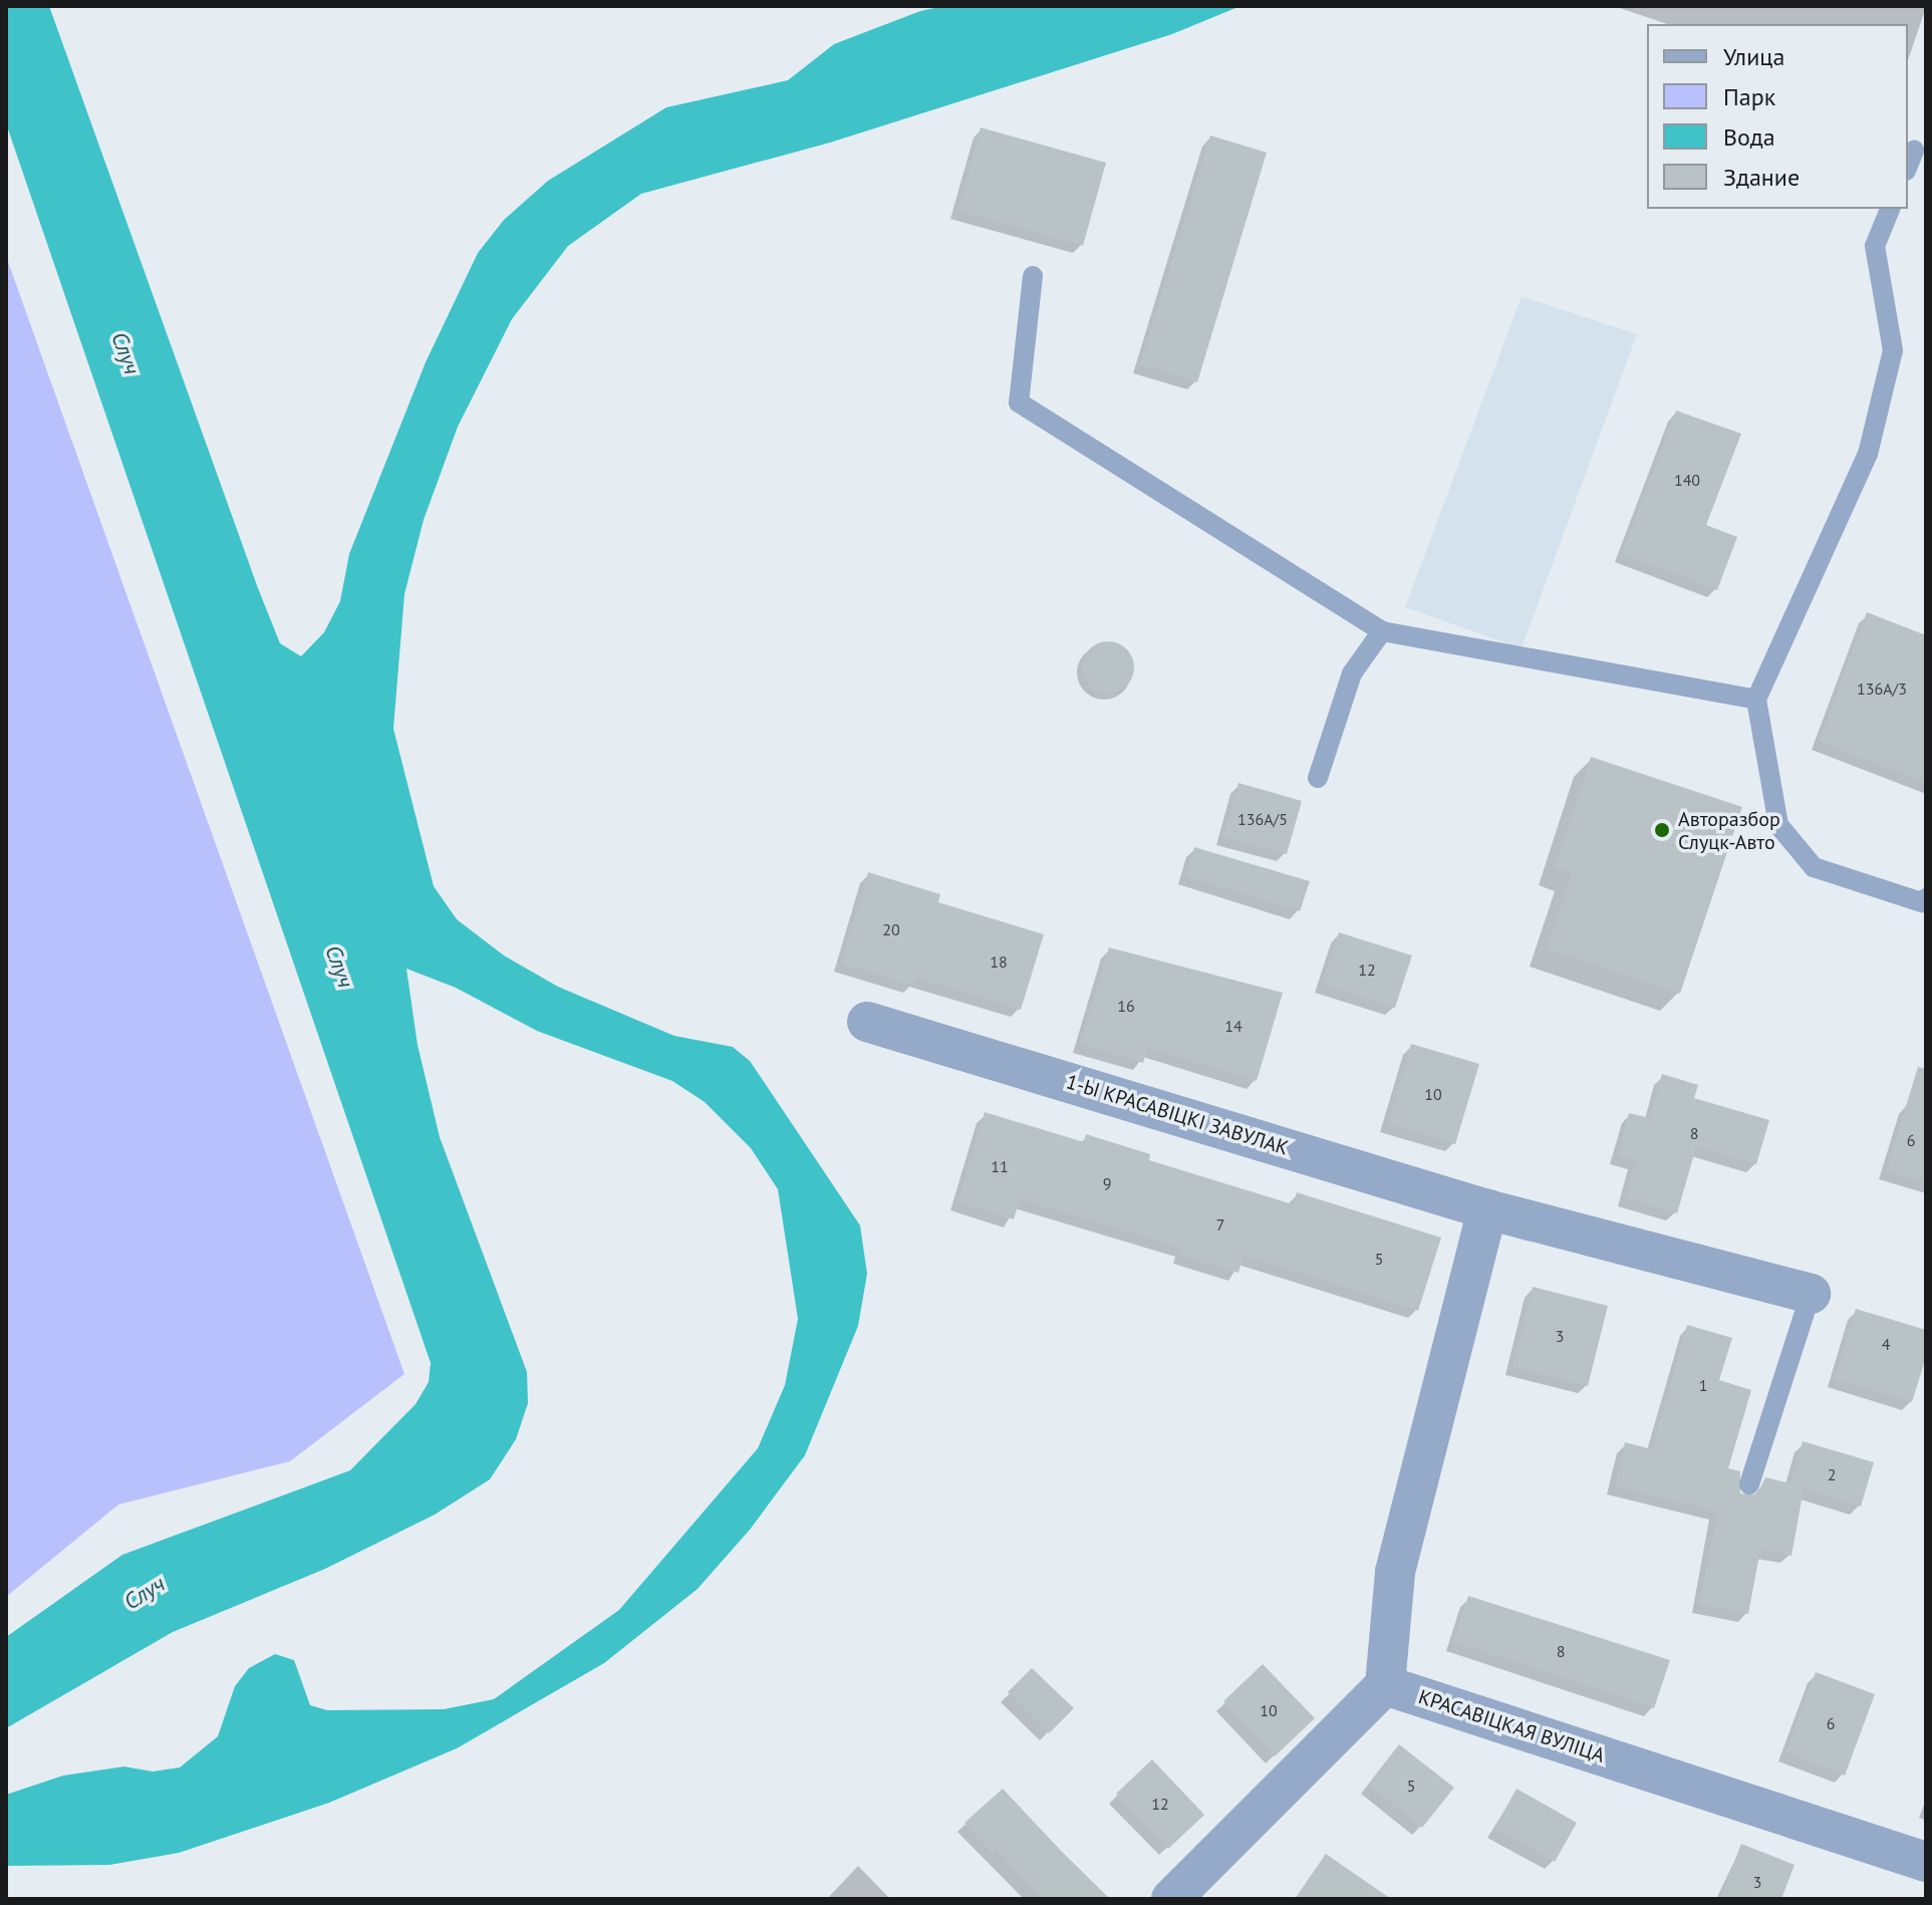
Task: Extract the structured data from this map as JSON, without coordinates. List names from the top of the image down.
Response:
{
  "streets": {
    "street": ["1-Ы КРАСАВІЦКІ ЗАВУЛАК", "КРАСАВІЦКАЯ ВУЛІЦА"]
  },
  "water": ["Случ"],
  "places": ["Авторазбор Слуцк-Авто"],
  "house_numbers": [
    "140",
    "136А/3",
    "136А/5",
    "20",
    "18",
    "12",
    "16",
    "14",
    "10",
    "8",
    "6",
    "11",
    "9",
    "7",
    "5",
    "3",
    "4",
    "1",
    "2",
    "8",
    "10",
    "6",
    "5",
    "12",
    "3"
  ],
  "legend": [
    "Улица",
    "Парк",
    "Вода",
    "Здание"
  ]
}
